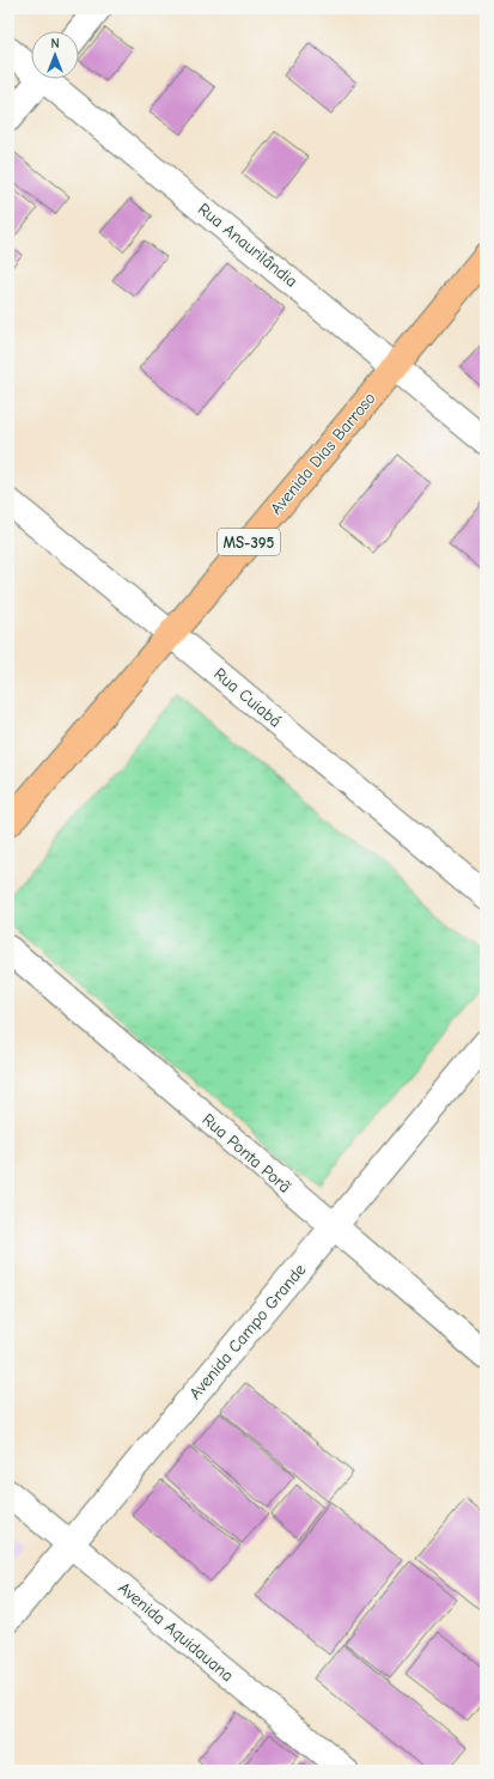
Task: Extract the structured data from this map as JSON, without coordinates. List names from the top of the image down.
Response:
{
  "streets": {
    "main road": ["Avenida Dias Barroso", "MS-395"],
    "street": [
      "Rua Anaurilândia",
      "Rua Cuiabá",
      "Rua Ponta Porã",
      "Avenida Campo Grande",
      "Avenida Aquidauana"
    ]
  },
  "crossings": [
    ["Rua Anaurilândia", "Avenida Dias Barroso"],
    ["Avenida Dias Barroso", "Rua Cuiabá"],
    ["Rua Ponta Porã", "Avenida Campo Grande"],
    ["Avenida Campo Grande", "Avenida Aquidauana"]
  ],
  "north": "top"
}
